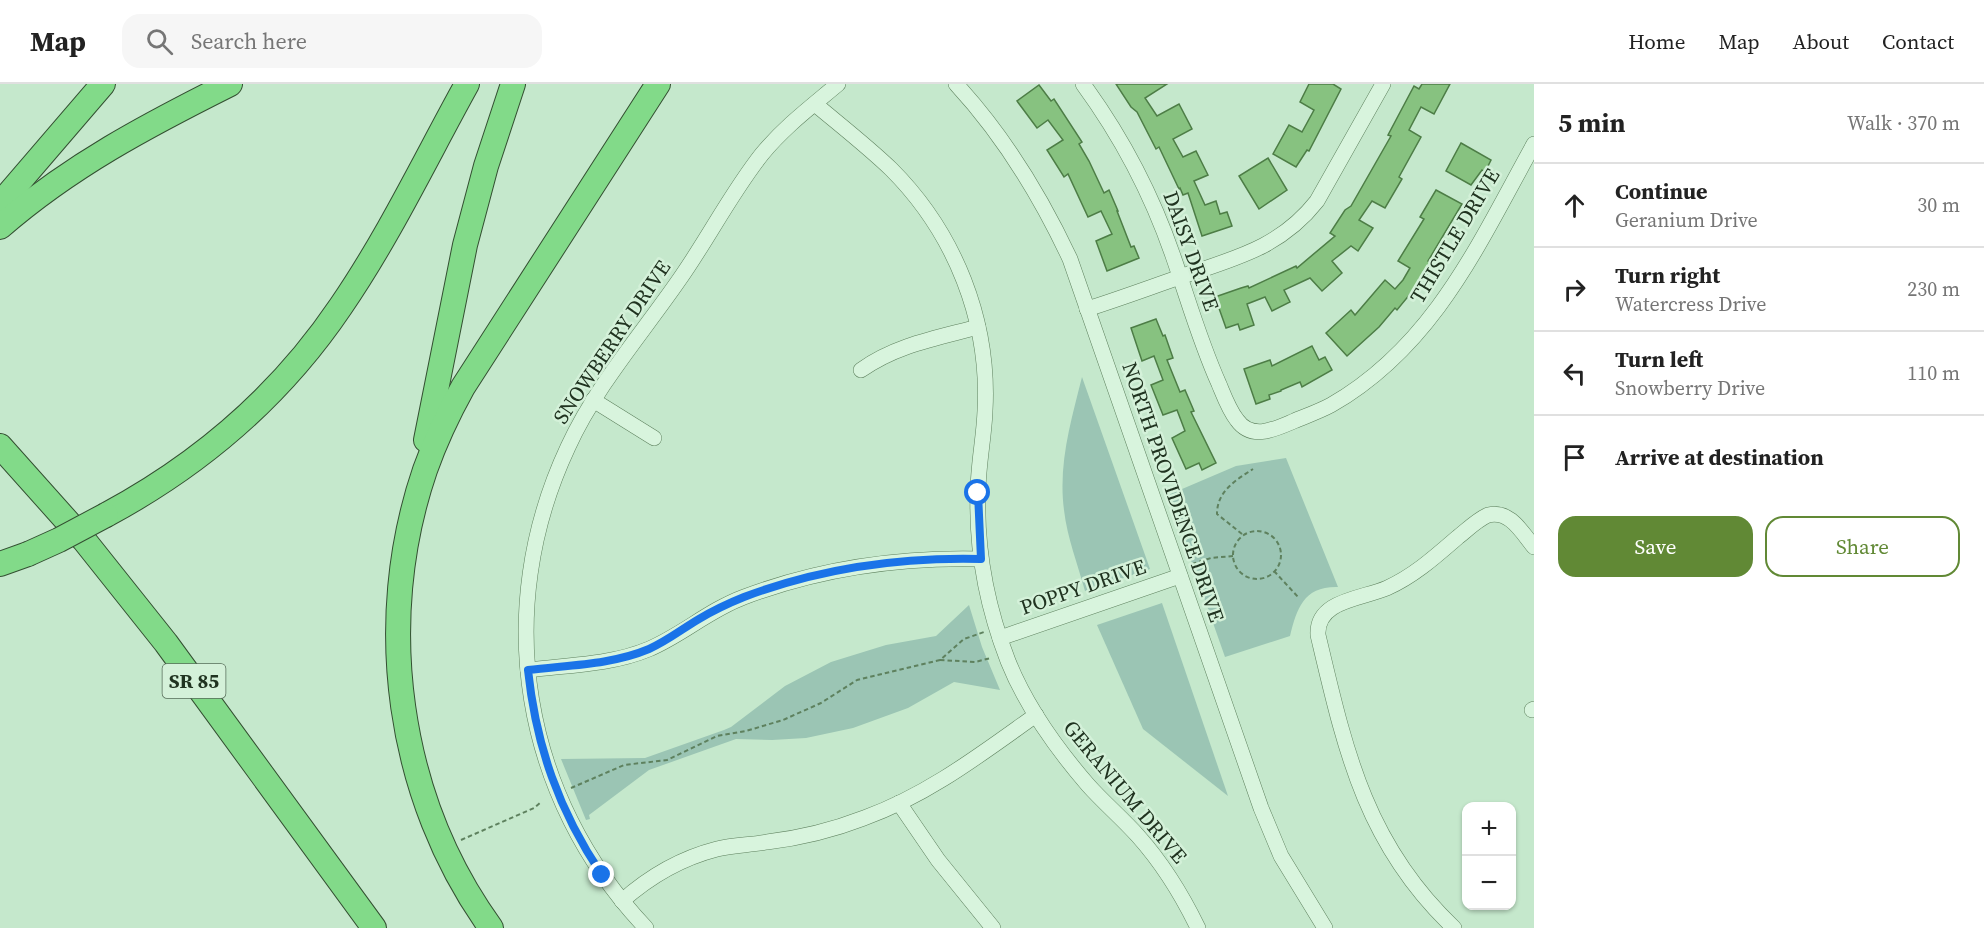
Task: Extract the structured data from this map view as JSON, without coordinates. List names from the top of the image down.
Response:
{
  "streets": {
    "highway": ["SR 85"],
    "street": [
      "THISTLE DRIVE",
      "DAISY DRIVE",
      "SNOWBERRY DRIVE",
      "NORTH PROVIDENCE DRIVE",
      "POPPY DRIVE",
      "GERANIUM DRIVE"
    ]
  },
  "crossings": [
    ["THISTLE DRIVE", "DAISY DRIVE"],
    ["SNOWBERRY DRIVE", "GERANIUM DRIVE"],
    ["NORTH PROVIDENCE DRIVE", "POPPY DRIVE"],
    ["POPPY DRIVE", "GERANIUM DRIVE"]
  ],
  "page": {
    "header": "Map",
    "search": "Search here",
    "nav": [
      "Home",
      "Map",
      "About",
      "Contact"
    ],
    "heading": ["5 min", "Walk · 370 m"],
    "list": [
      ["Continue", "Geranium Drive", "30 m"],
      ["Turn right", "Watercress Drive", "230 m"],
      ["Turn left", "Snowberry Drive", "110 m"],
      "Arrive at destination"
    ],
    "buttons": ["Save", "Share"],
    "map_buttons": ["+", "−"]
  }
}
